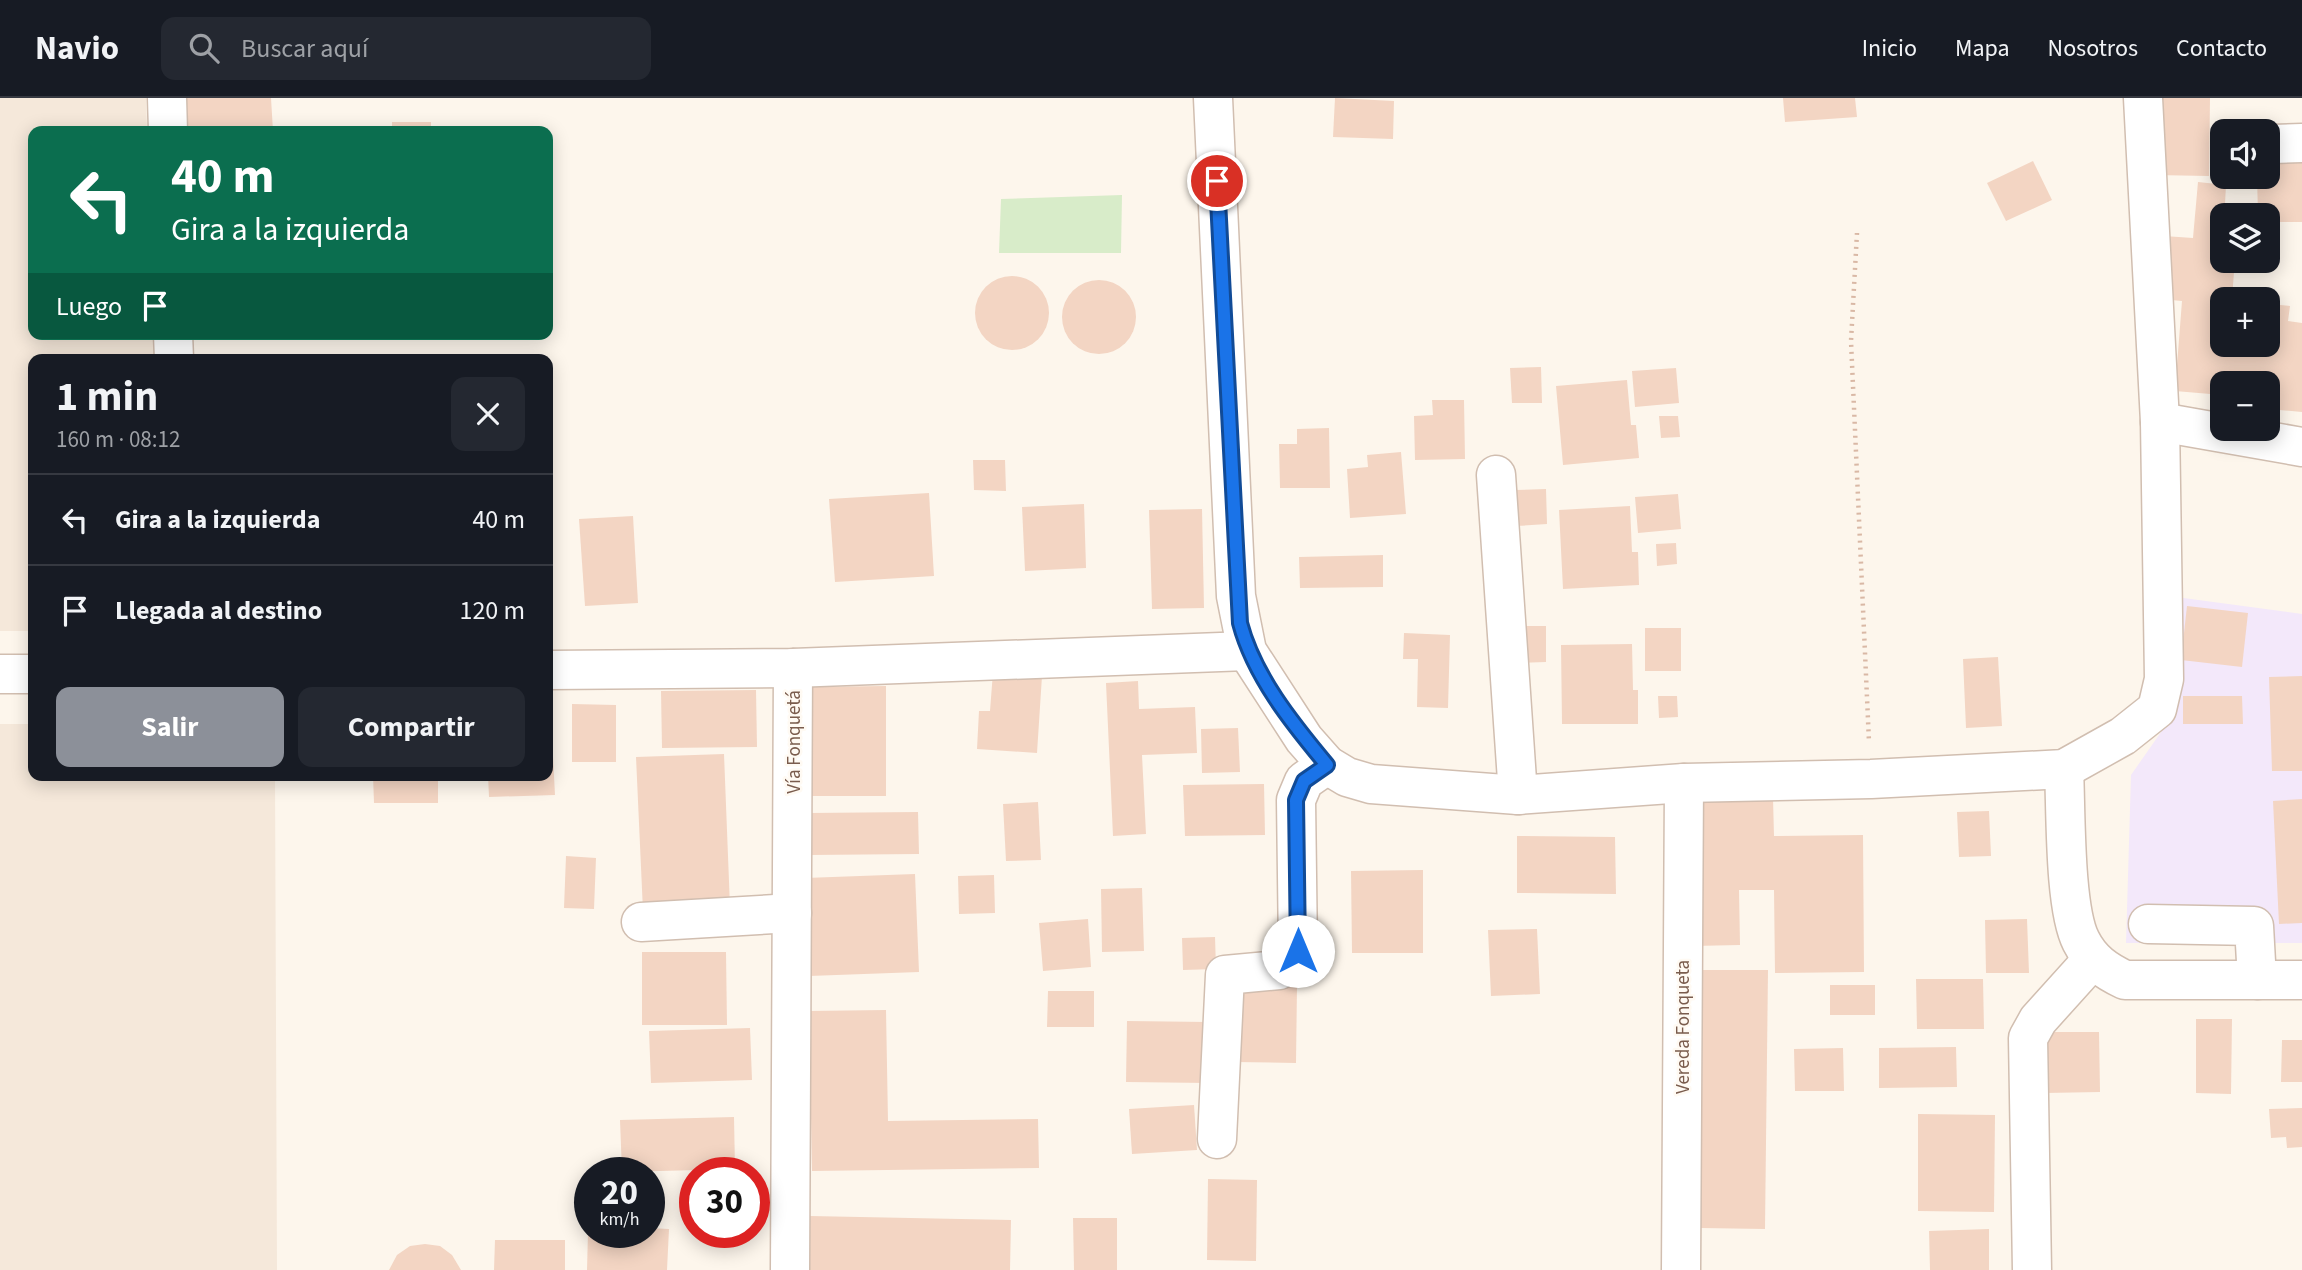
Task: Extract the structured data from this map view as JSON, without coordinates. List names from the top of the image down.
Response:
{
  "streets": {
    "street": ["Vía Fonquetá", "Vereda Fonqueta"]
  },
  "page": {
    "header": "Navio",
    "search": "Buscar aquí",
    "nav": [
      "Inicio",
      "Mapa",
      "Nosotros",
      "Contacto"
    ],
    "map_buttons": ["+", "−"],
    "turn": ["40 m", "Gira a la izquierda"],
    "then": "Luego",
    "heading": ["1 min", "160 m · 08:12"],
    "list": [
      {
        "name": "Gira a la izquierda",
        "value": "40 m"
      },
      {
        "name": "Llegada al destino",
        "value": "120 m"
      }
    ],
    "buttons": ["Salir", "Compartir"],
    "speed": "20 km/h",
    "limit": "30"
  }
}
